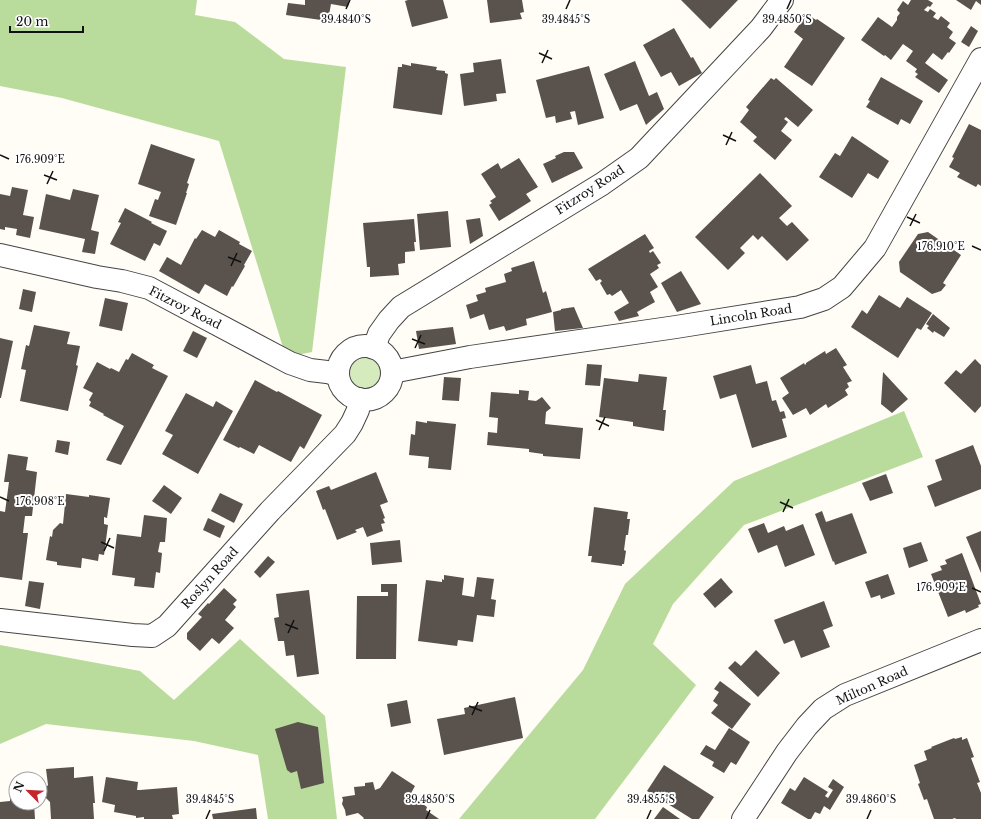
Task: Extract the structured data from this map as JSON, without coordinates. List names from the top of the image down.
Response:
{
  "streets": {
    "street": [
      "Fitzroy Road",
      "Lincoln Road",
      "Roslyn Road",
      "Milton Road"
    ]
  },
  "crossings": [
    ["Fitzroy Road", "Lincoln Road"],
    ["Fitzroy Road", "Roslyn Road"],
    ["Lincoln Road", "Roslyn Road"]
  ],
  "scale_bar": "20 m",
  "north": "top left",
  "coordinates": [
    "39.4845°S",
    "39.4850°S",
    "39.4840°S",
    "176.909°E",
    "176.910°E",
    "176.908°E",
    "39.4855°S",
    "39.4860°S"
  ]
}
